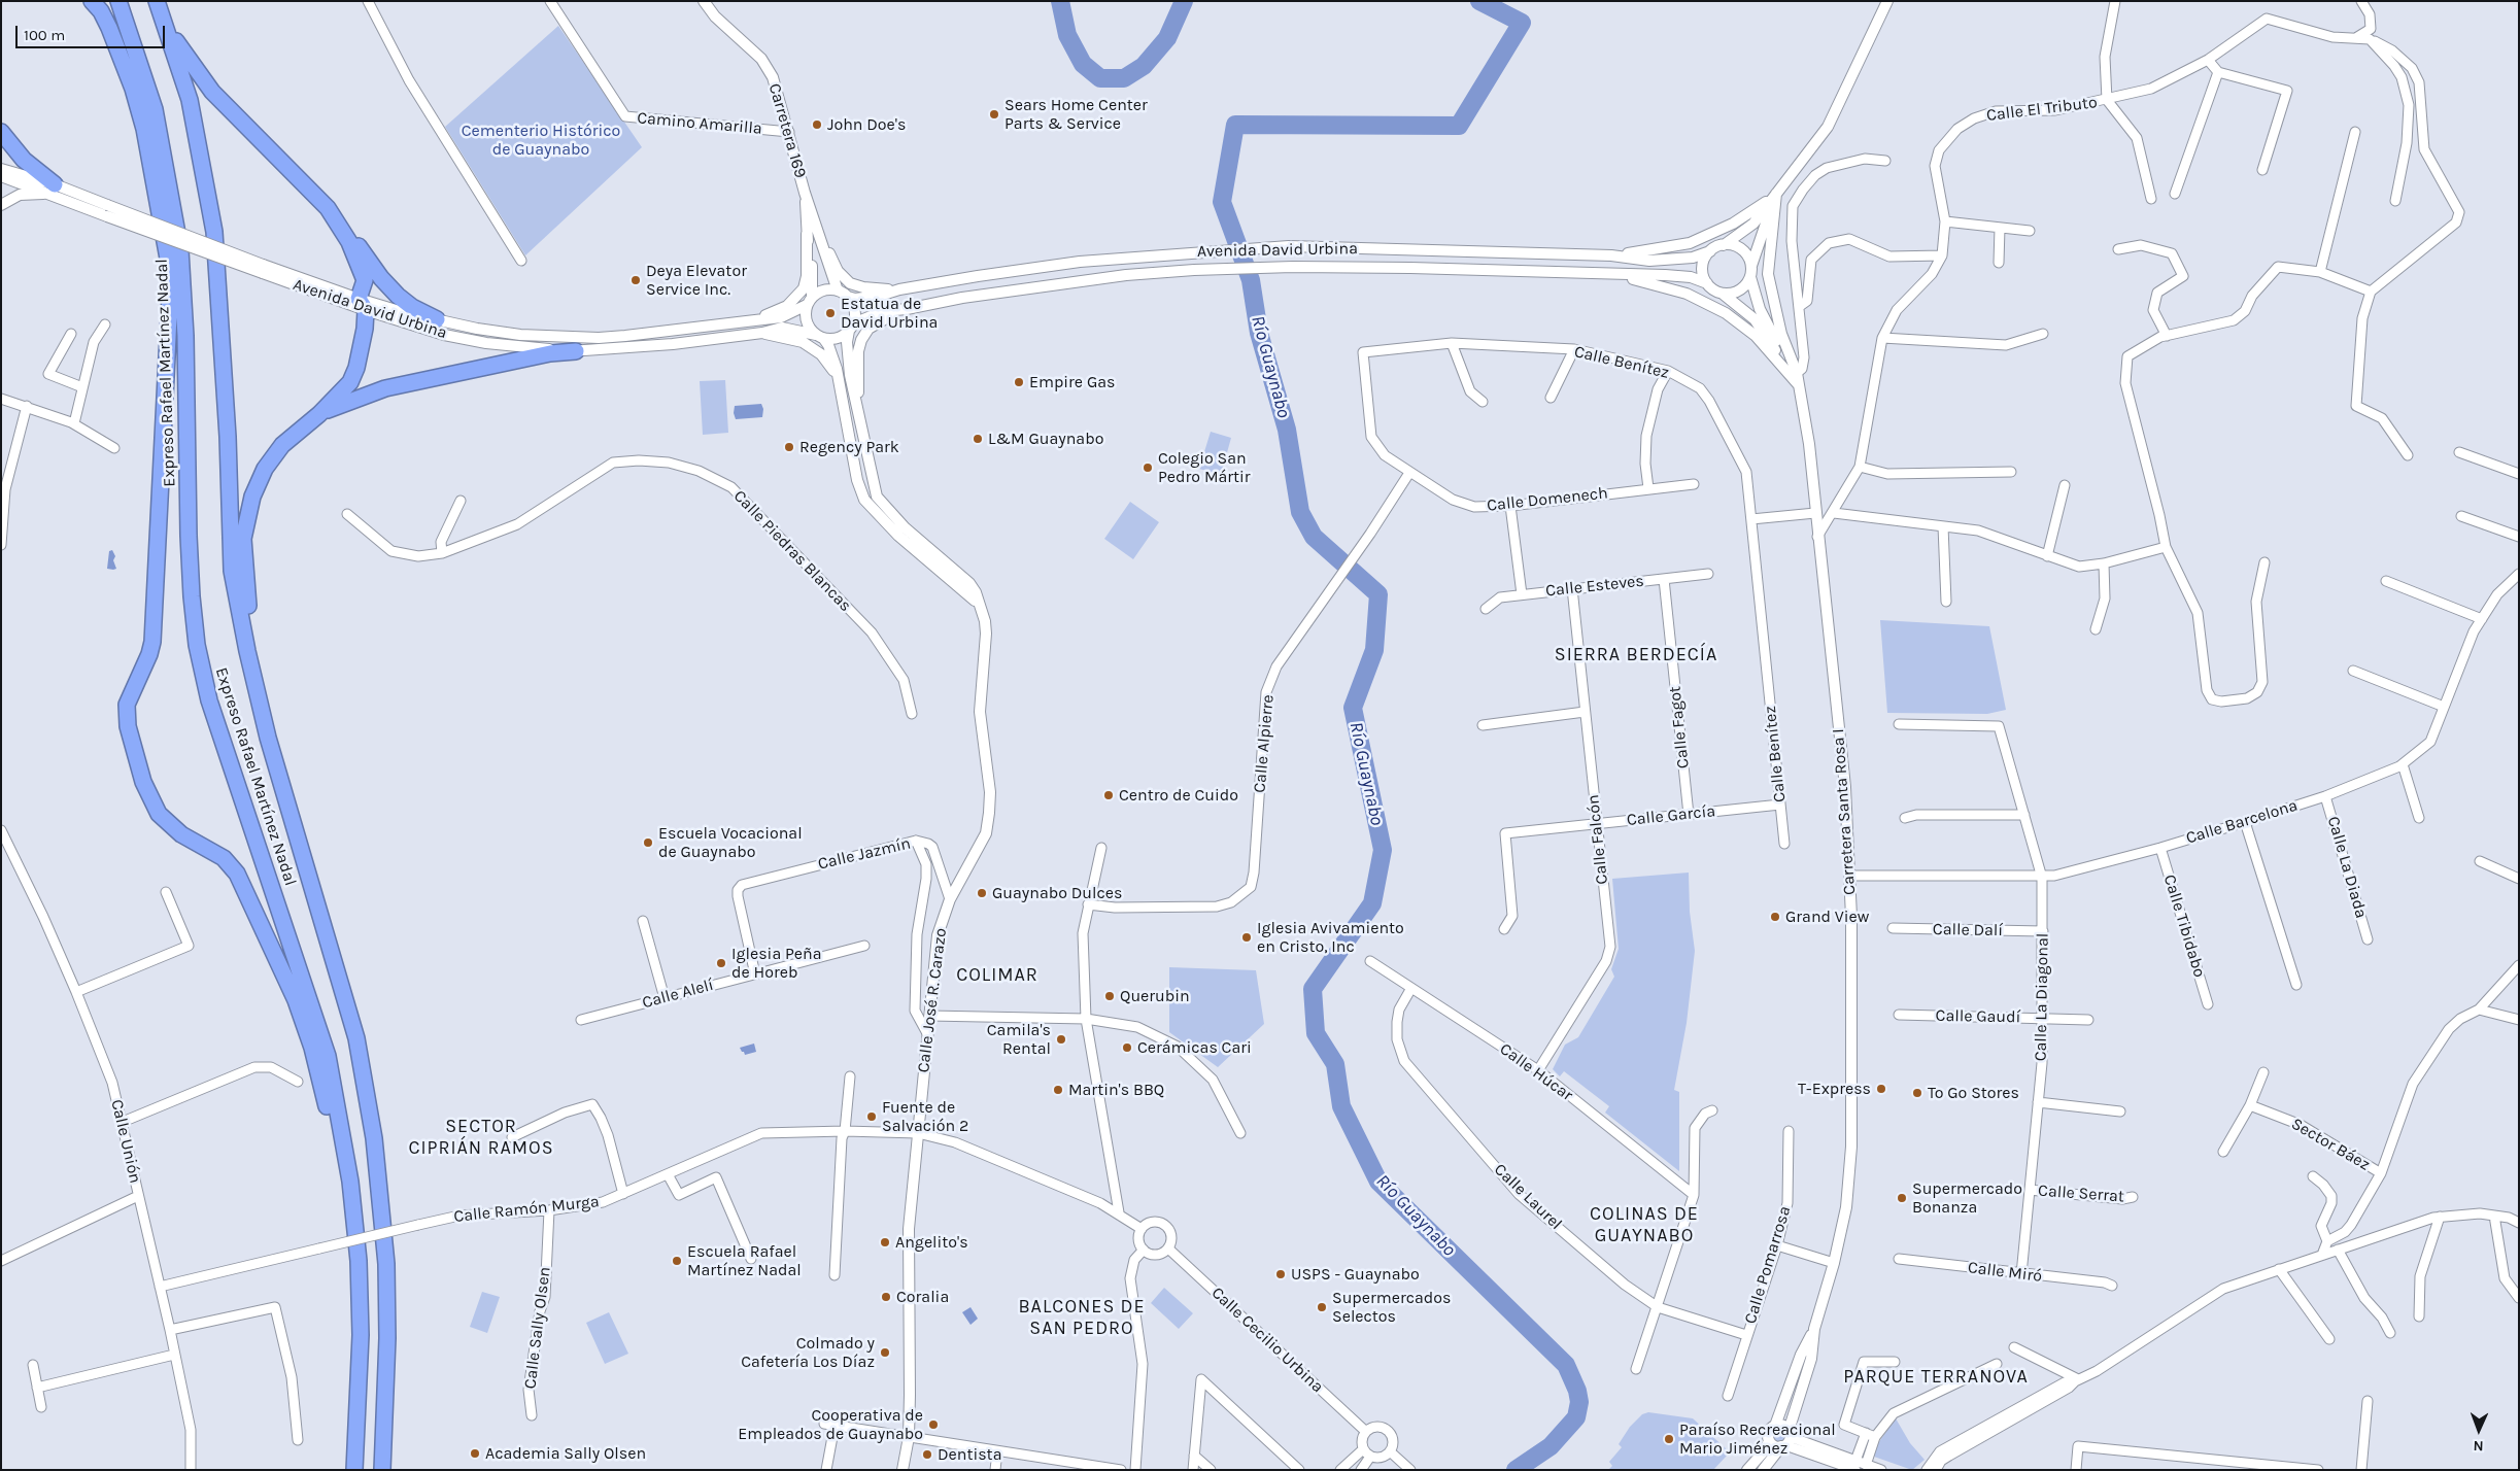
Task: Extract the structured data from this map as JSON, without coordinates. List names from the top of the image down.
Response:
{
  "streets": {
    "highway": ["Expreso Rafael Martínez Nadal"],
    "street": [
      "Calle El Tributo",
      "Camino Amarilla",
      "Carretera 169",
      "Avenida David Urbina",
      "Calle Benítez",
      "Calle Domenech",
      "Calle Piedras Blancas",
      "Calle Esteves",
      "Calle Fagot",
      "Calle Alpierre",
      "Carretera Santa Rosa I",
      "Calle García",
      "Calle Barcelona",
      "Calle Falcón",
      "Calle Jazmín",
      "Calle La Diada",
      "Calle Tibidabo",
      "Calle Dalí",
      "Calle Alelí",
      "Calle La Diagonal",
      "Calle José R. Carazo",
      "Calle Gaudí",
      "Calle Húcar",
      "Calle Unión",
      "Sector Báez",
      "Calle Serrat",
      "Calle Laurel",
      "Calle Ramón Murga",
      "Calle Pomarrosa",
      "Calle Miró",
      "Calle Sally Olsen",
      "Calle Cecilio Urbina"
    ]
  },
  "crossings": [
    ["Calle El Tributo", "Carretera Santa Rosa I"],
    ["Camino Amarilla", "Carretera 169"],
    ["Carretera 169", "Avenida David Urbina"],
    ["Carretera 169", "Calle José R. Carazo"],
    ["Avenida David Urbina", "Carretera Santa Rosa I"],
    ["Avenida David Urbina", "Calle José R. Carazo"],
    ["Calle Benítez", "Calle Domenech"],
    ["Calle Benítez", "Calle Alpierre"],
    ["Calle Benítez", "Calle García"],
    ["Calle Domenech", "Calle Alpierre"],
    ["Calle Esteves", "Calle Fagot"],
    ["Calle Esteves", "Calle Falcón"],
    ["Calle Fagot", "Calle García"],
    ["Carretera Santa Rosa I", "Calle Barcelona"],
    ["Calle García", "Calle Falcón"],
    ["Calle Barcelona", "Calle La Diada"],
    ["Calle Barcelona", "Calle Tibidabo"],
    ["Calle Barcelona", "Calle La Diagonal"],
    ["Calle Falcón", "Calle Húcar"],
    ["Calle Jazmín", "Calle Alelí"],
    ["Calle Jazmín", "Calle José R. Carazo"],
    ["Calle Dalí", "Calle La Diagonal"],
    ["Calle La Diagonal", "Calle Gaudí"],
    ["Calle La Diagonal", "Calle Serrat"],
    ["Calle La Diagonal", "Calle Miró"],
    ["Calle José R. Carazo", "Calle Ramón Murga"],
    ["Calle Húcar", "Calle Laurel"],
    ["Calle Unión", "Calle Ramón Murga"],
    ["Calle Laurel", "Calle Pomarrosa"],
    ["Calle Ramón Murga", "Calle Sally Olsen"]
  ],
  "districts": [
    "SIERRA BERDECÍA",
    "COLIMAR",
    "SECTOR CIPRIÁN RAMOS",
    "COLINAS DE GUAYNABO",
    "BALCONES DE SAN PEDRO",
    "PARQUE TERRANOVA"
  ],
  "water": ["Río Guaynabo"],
  "parks": ["Cementerio Histórico de Guaynabo"],
  "places": [
    "Sears Home Center Parts & Service",
    "John Doe's",
    "Deya Elevator Service Inc.",
    "Estatua de David Urbina",
    "Empire Gas",
    "L&M Guaynabo",
    "Regency Park",
    "Colegio San Pedro Mártir",
    "Centro de Cuido",
    "Escuela Vocacional de Guaynabo",
    "Guaynabo Dulces",
    "Grand View",
    "Iglesia Avivamiento en Cristo, Inc",
    "Iglesia Peña de Horeb",
    "Querubin",
    "Camila's Rental",
    "Cerámicas Cari",
    "T-Express",
    "Martin's BBQ",
    "To Go Stores",
    "Fuente de Salvación 2",
    "Supermercado Bonanza",
    "Angelito's",
    "Escuela Rafael Martínez Nadal",
    "USPS - Guaynabo",
    "Coralia",
    "Supermercados Selectos",
    "Colmado y Cafetería Los Díaz",
    "Cooperativa de Empleados de Guaynabo",
    "Paraíso Recreacional Mario Jiménez",
    "Academia Sally Olsen",
    "Dentista"
  ],
  "scale_bar": "100 m",
  "north": "bottom"
}
